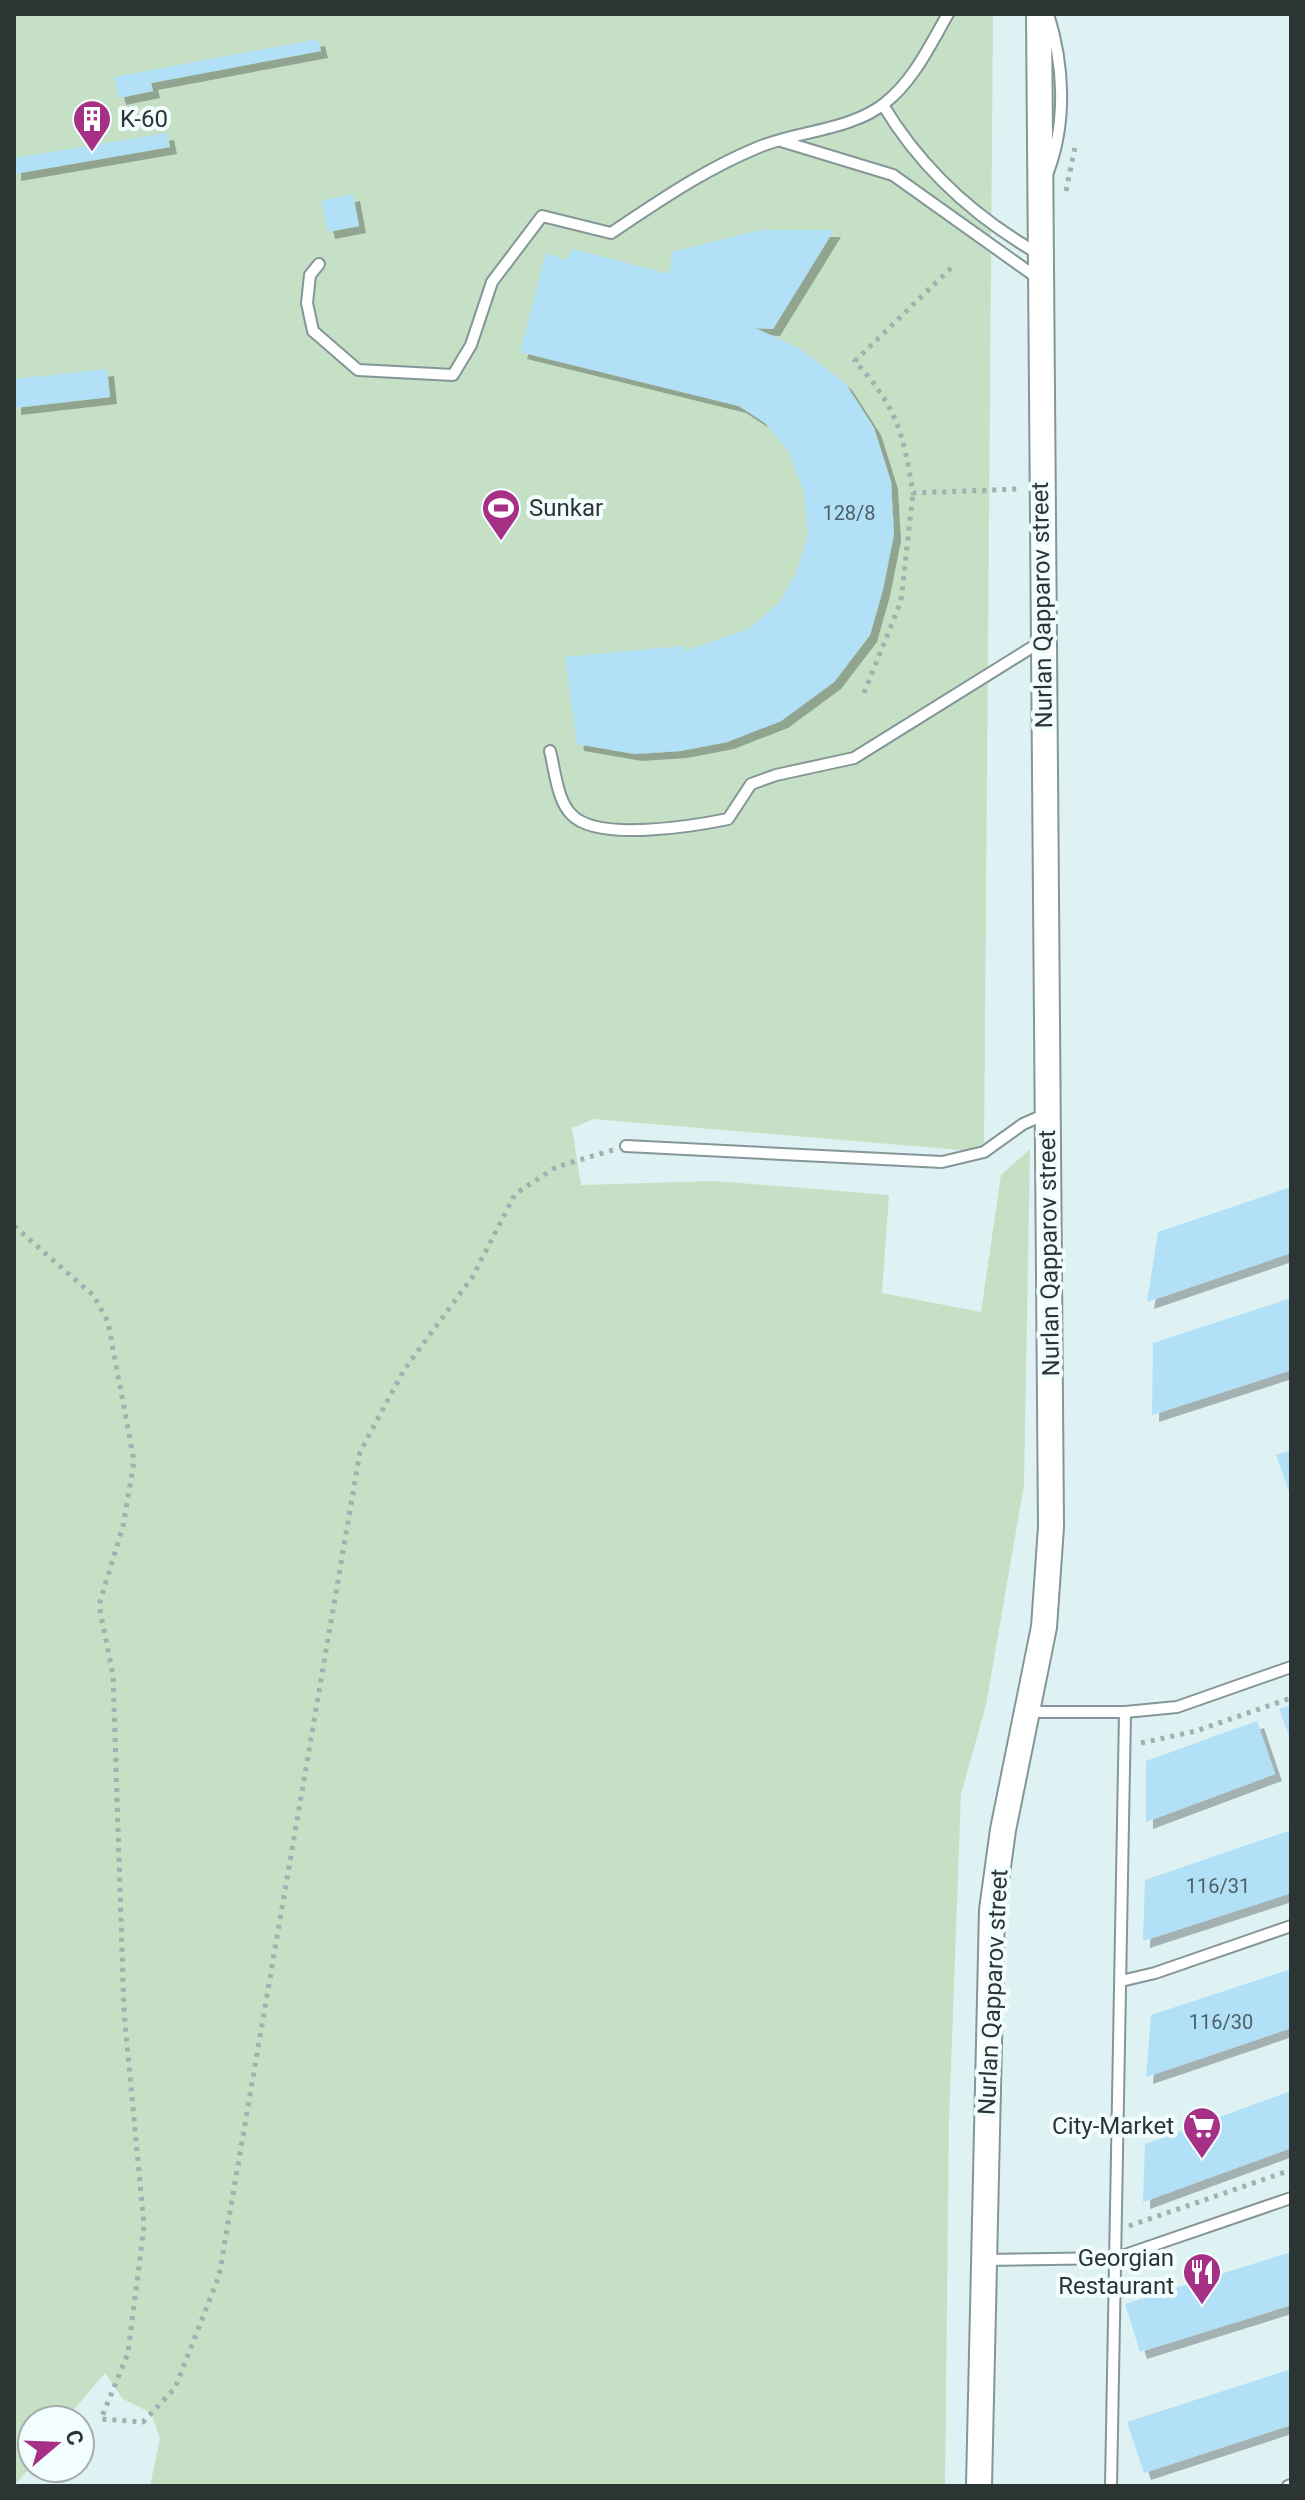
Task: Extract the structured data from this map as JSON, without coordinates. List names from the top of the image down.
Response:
{
  "streets": {
    "street": ["Nurlan Qapparov street"]
  },
  "places": {
    "building": ["K-60"],
    "sports": ["Sunkar"],
    "supermarket": ["City-Market"],
    "restaurant": ["Georgian Restaurant"]
  },
  "house_numbers": ["128/8", "116/31", "116/30"],
  "north": "right"
}
